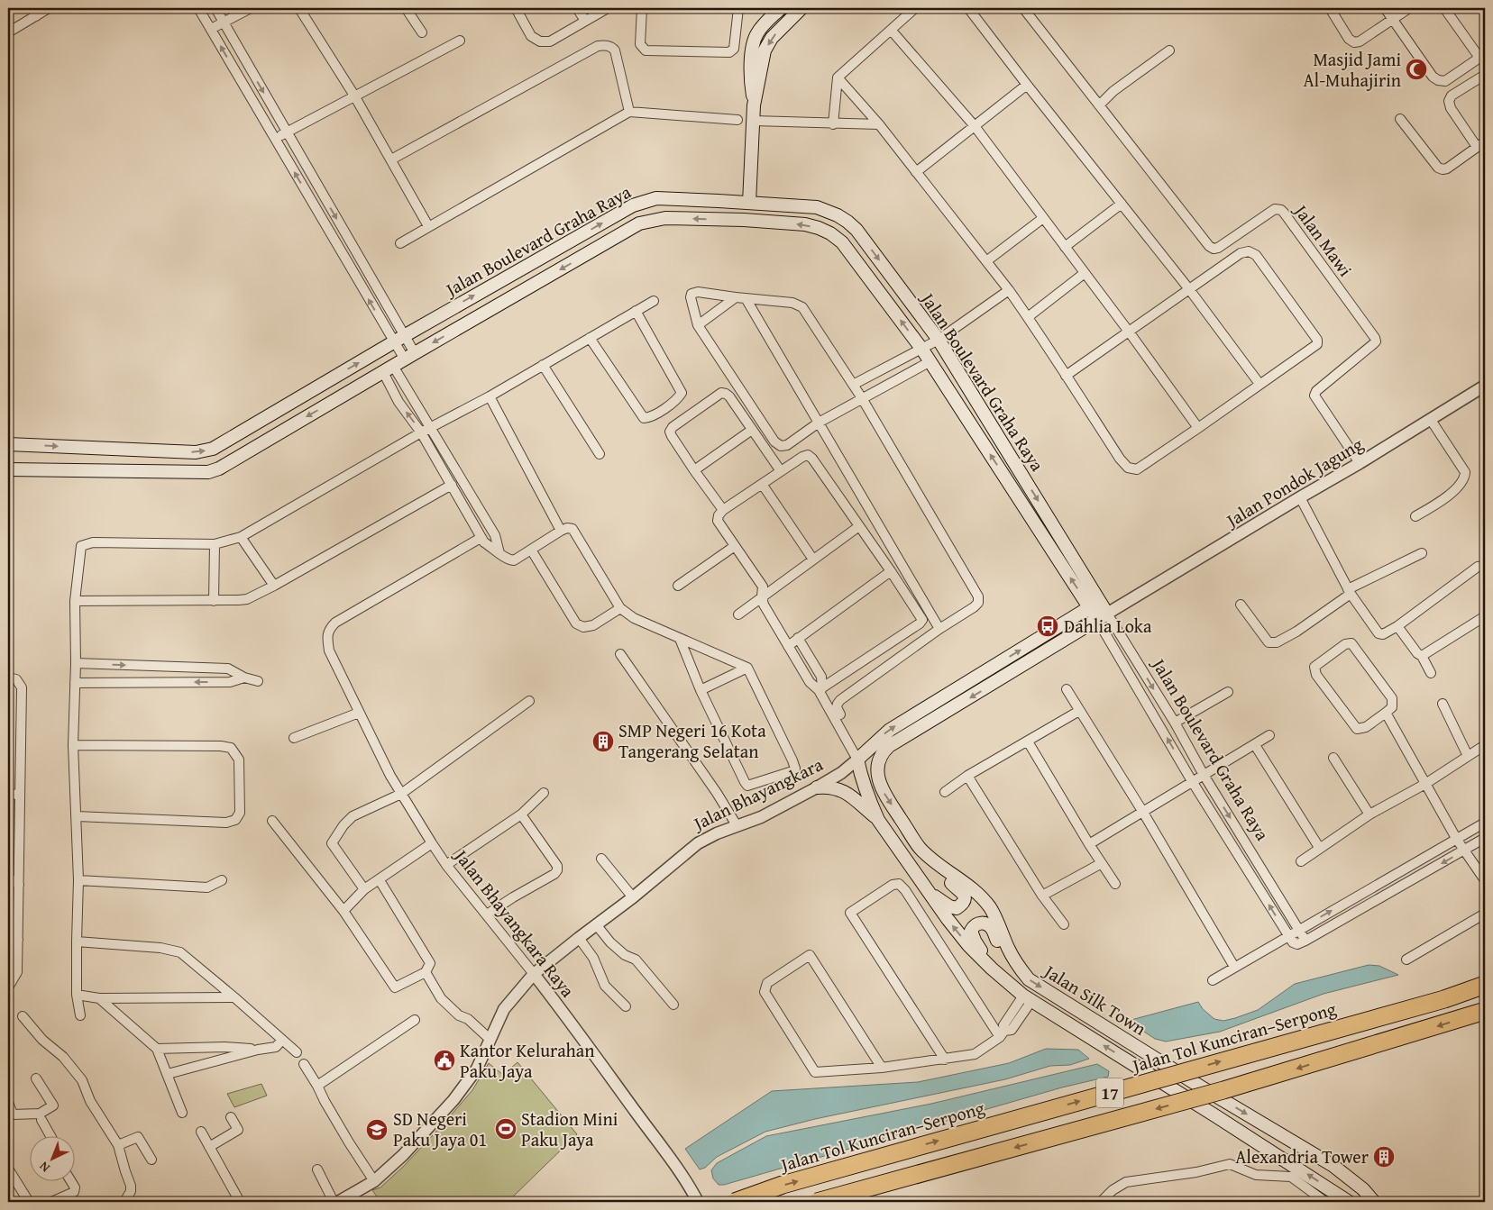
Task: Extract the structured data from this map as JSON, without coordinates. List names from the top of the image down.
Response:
{
  "streets": {
    "highway": ["Jalan Tol Kunciran–Serpong", "17"],
    "main road": ["Jalan Boulevard Graha Raya", "Jalan Bhayangkara", "Jalan Silk Town"],
    "street": ["Jalan Mawi", "Jalan Pondok Jagung", "Jalan Bhayangkara Raya"]
  },
  "crossings": [
    ["Jalan Boulevard Graha Raya", "Jalan Pondok Jagung"],
    ["Jalan Boulevard Graha Raya", "Jalan Bhayangkara"],
    ["Jalan Boulevard Graha Raya", "Jalan Silk Town"],
    ["Jalan Mawi", "Jalan Pondok Jagung"],
    ["Jalan Pondok Jagung", "Jalan Silk Town"],
    ["Jalan Bhayangkara", "Jalan Bhayangkara Raya"],
    ["Jalan Bhayangkara", "Jalan Silk Town"]
  ],
  "places": {
    "mosque": ["Masjid Jami Al-Muhajirin"],
    "bus stop": ["Dahlia Loka"],
    "building": ["SMP Negeri 16 Kota Tangerang Selatan", "Alexandria Tower"],
    "public building": ["Kantor Kelurahan Paku Jaya"],
    "sports": ["Stadion Mini Paku Jaya"],
    "school or university": ["SD Negeri Paku Jaya 01"]
  },
  "north": "bottom left"
}
